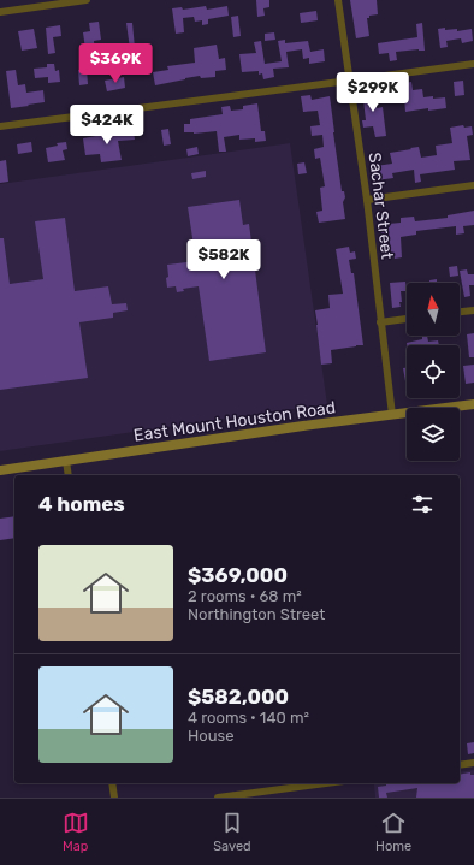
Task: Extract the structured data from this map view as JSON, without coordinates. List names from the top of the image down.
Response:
{
  "streets": {
    "main road": ["East Mount Houston Road"],
    "street": ["Sachar Street"]
  },
  "crossings": [
    ["Sachar Street", "East Mount Houston Road"]
  ],
  "north": "top",
  "page": {
    "price": [
      "$369K",
      "$299K",
      "$424K",
      "$582K"
    ],
    "heading": "4 homes",
    "list": [
      {
        "name": "$369,000",
        "note": "2 rooms · 68 m² · Northington Street"
      },
      {
        "name": "$582,000",
        "note": "4 rooms · 140 m² · House"
      }
    ],
    "tabs": ["Map", "Saved", "Home"]
  }
}
